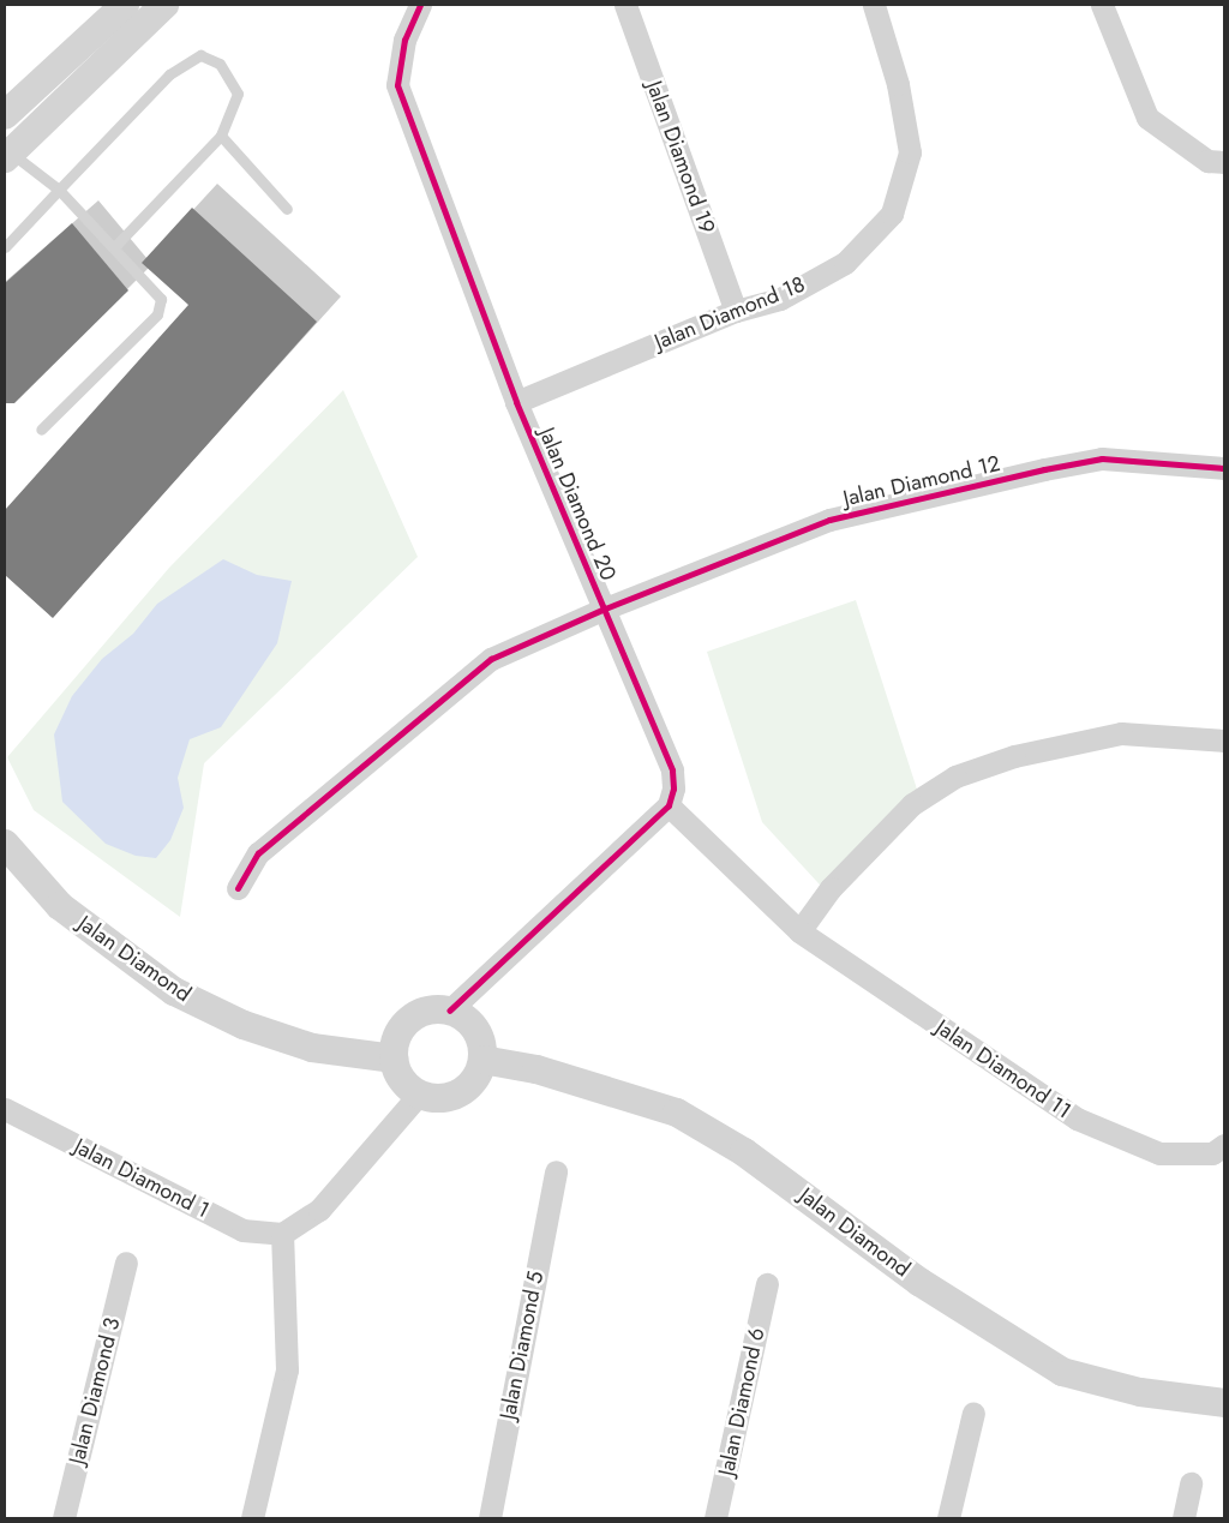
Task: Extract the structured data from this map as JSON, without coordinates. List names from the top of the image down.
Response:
{
  "streets": {
    "street": [
      "Jalan Diamond 19",
      "Jalan Diamond 18",
      "Jalan Diamond 12",
      "Jalan Diamond 20",
      "Jalan Diamond",
      "Jalan Diamond 11",
      "Jalan Diamond 1",
      "Jalan Diamond 5",
      "Jalan Diamond 3",
      "Jalan Diamond 6"
    ]
  },
  "crossings": [
    ["Jalan Diamond 19", "Jalan Diamond 18"],
    ["Jalan Diamond 18", "Jalan Diamond 20"],
    ["Jalan Diamond 12", "Jalan Diamond 20"]
  ]
}
